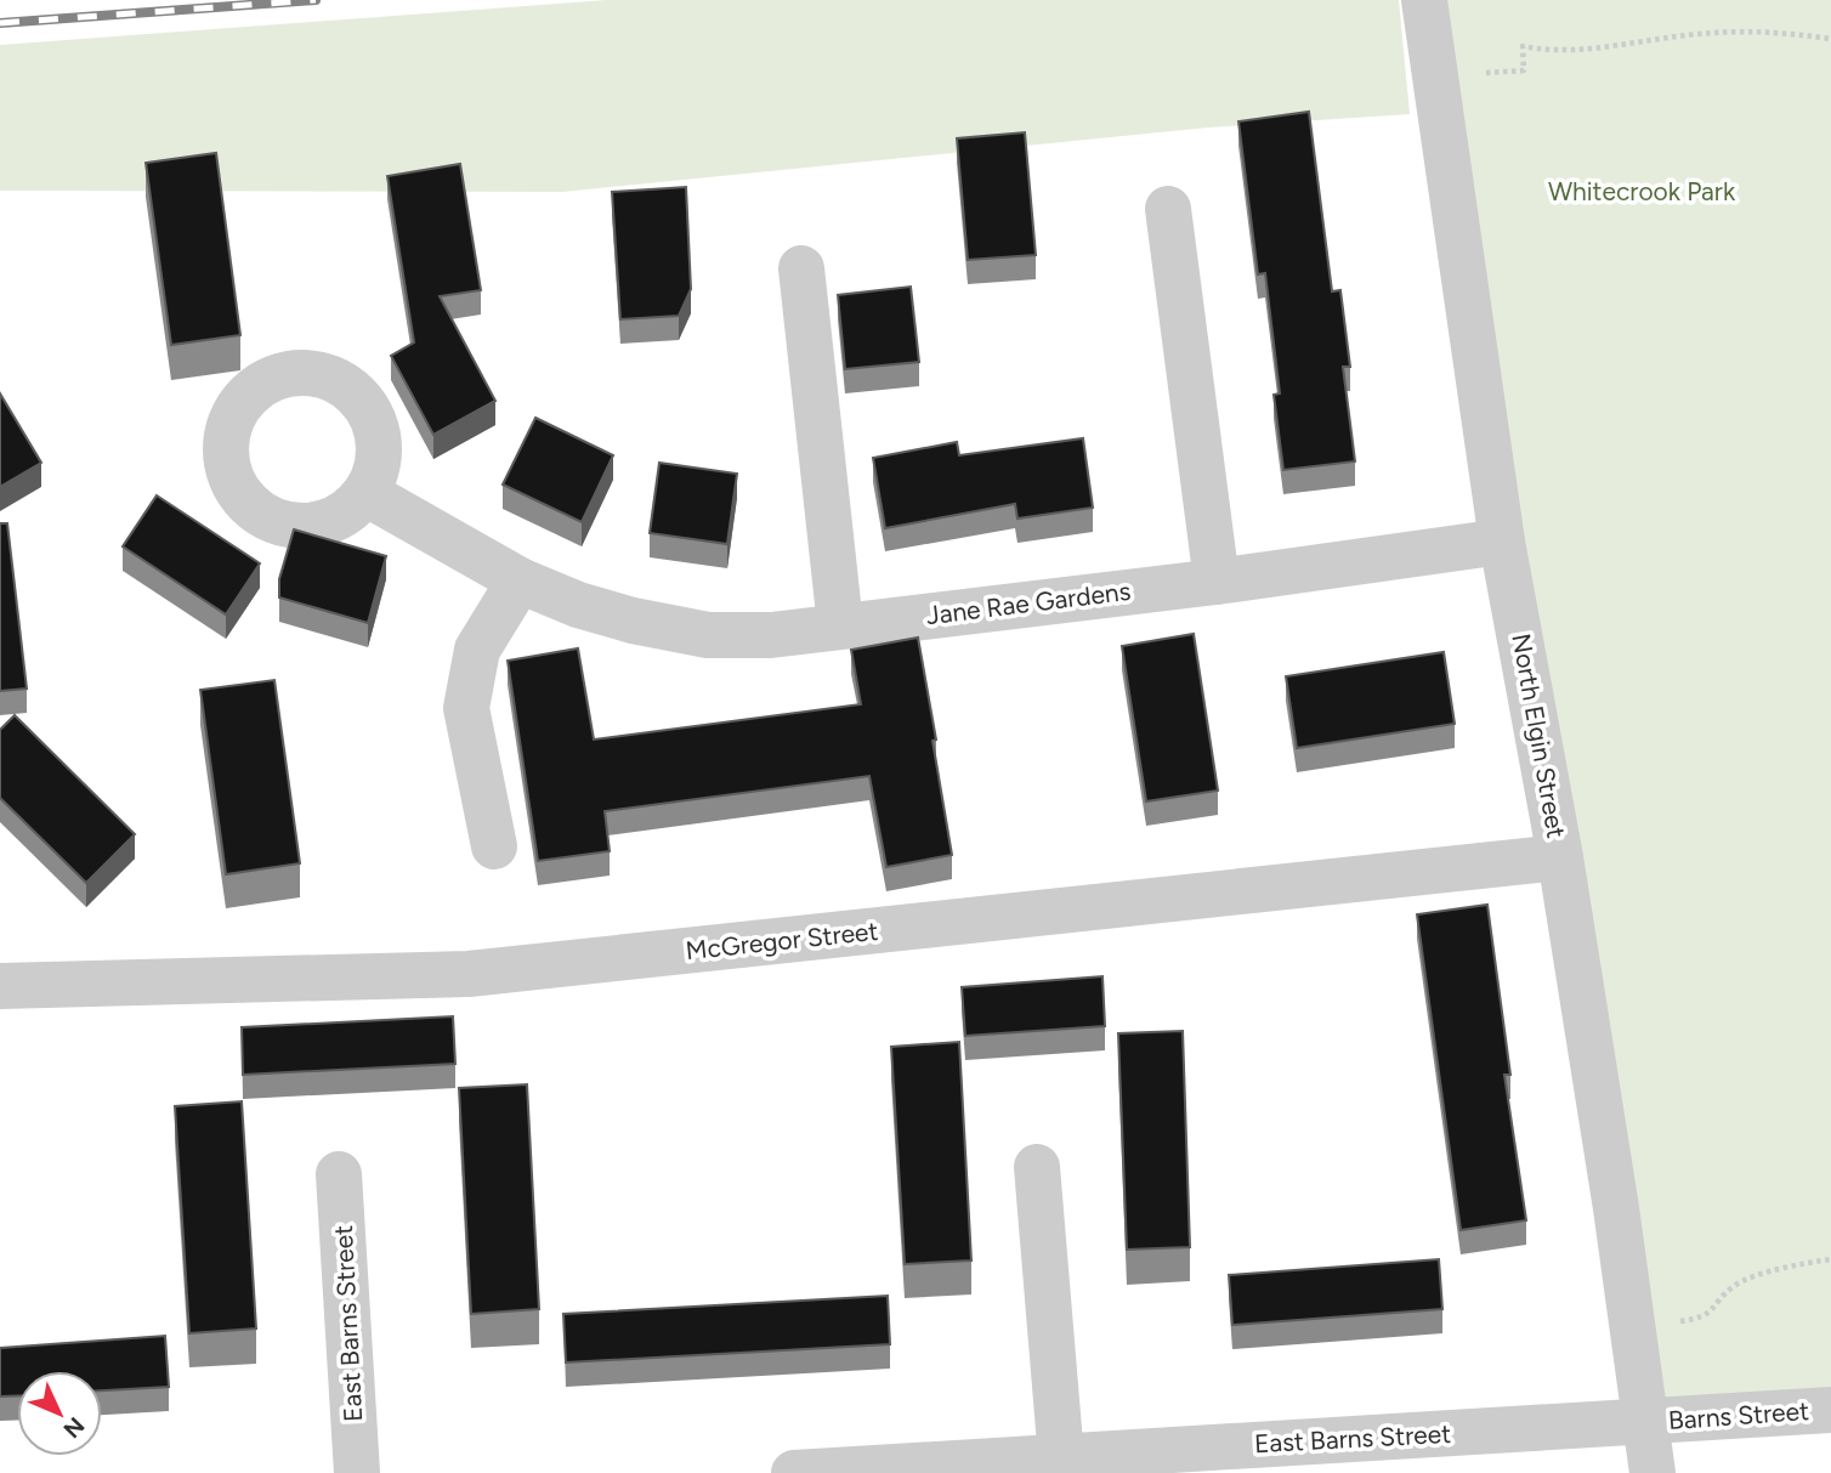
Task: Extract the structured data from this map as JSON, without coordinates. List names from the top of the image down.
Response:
{
  "streets": {
    "street": [
      "Jane Rae Gardens",
      "North Elgin Street",
      "McGregor Street",
      "East Barns Street",
      "Barns Street"
    ]
  },
  "crossings": [
    ["Jane Rae Gardens", "North Elgin Street"],
    ["North Elgin Street", "McGregor Street"],
    ["North Elgin Street", "East Barns Street"],
    ["North Elgin Street", "Barns Street"],
    ["East Barns Street", "Barns Street"]
  ],
  "parks": ["Whitecrook Park"],
  "north": "bottom right"
}
